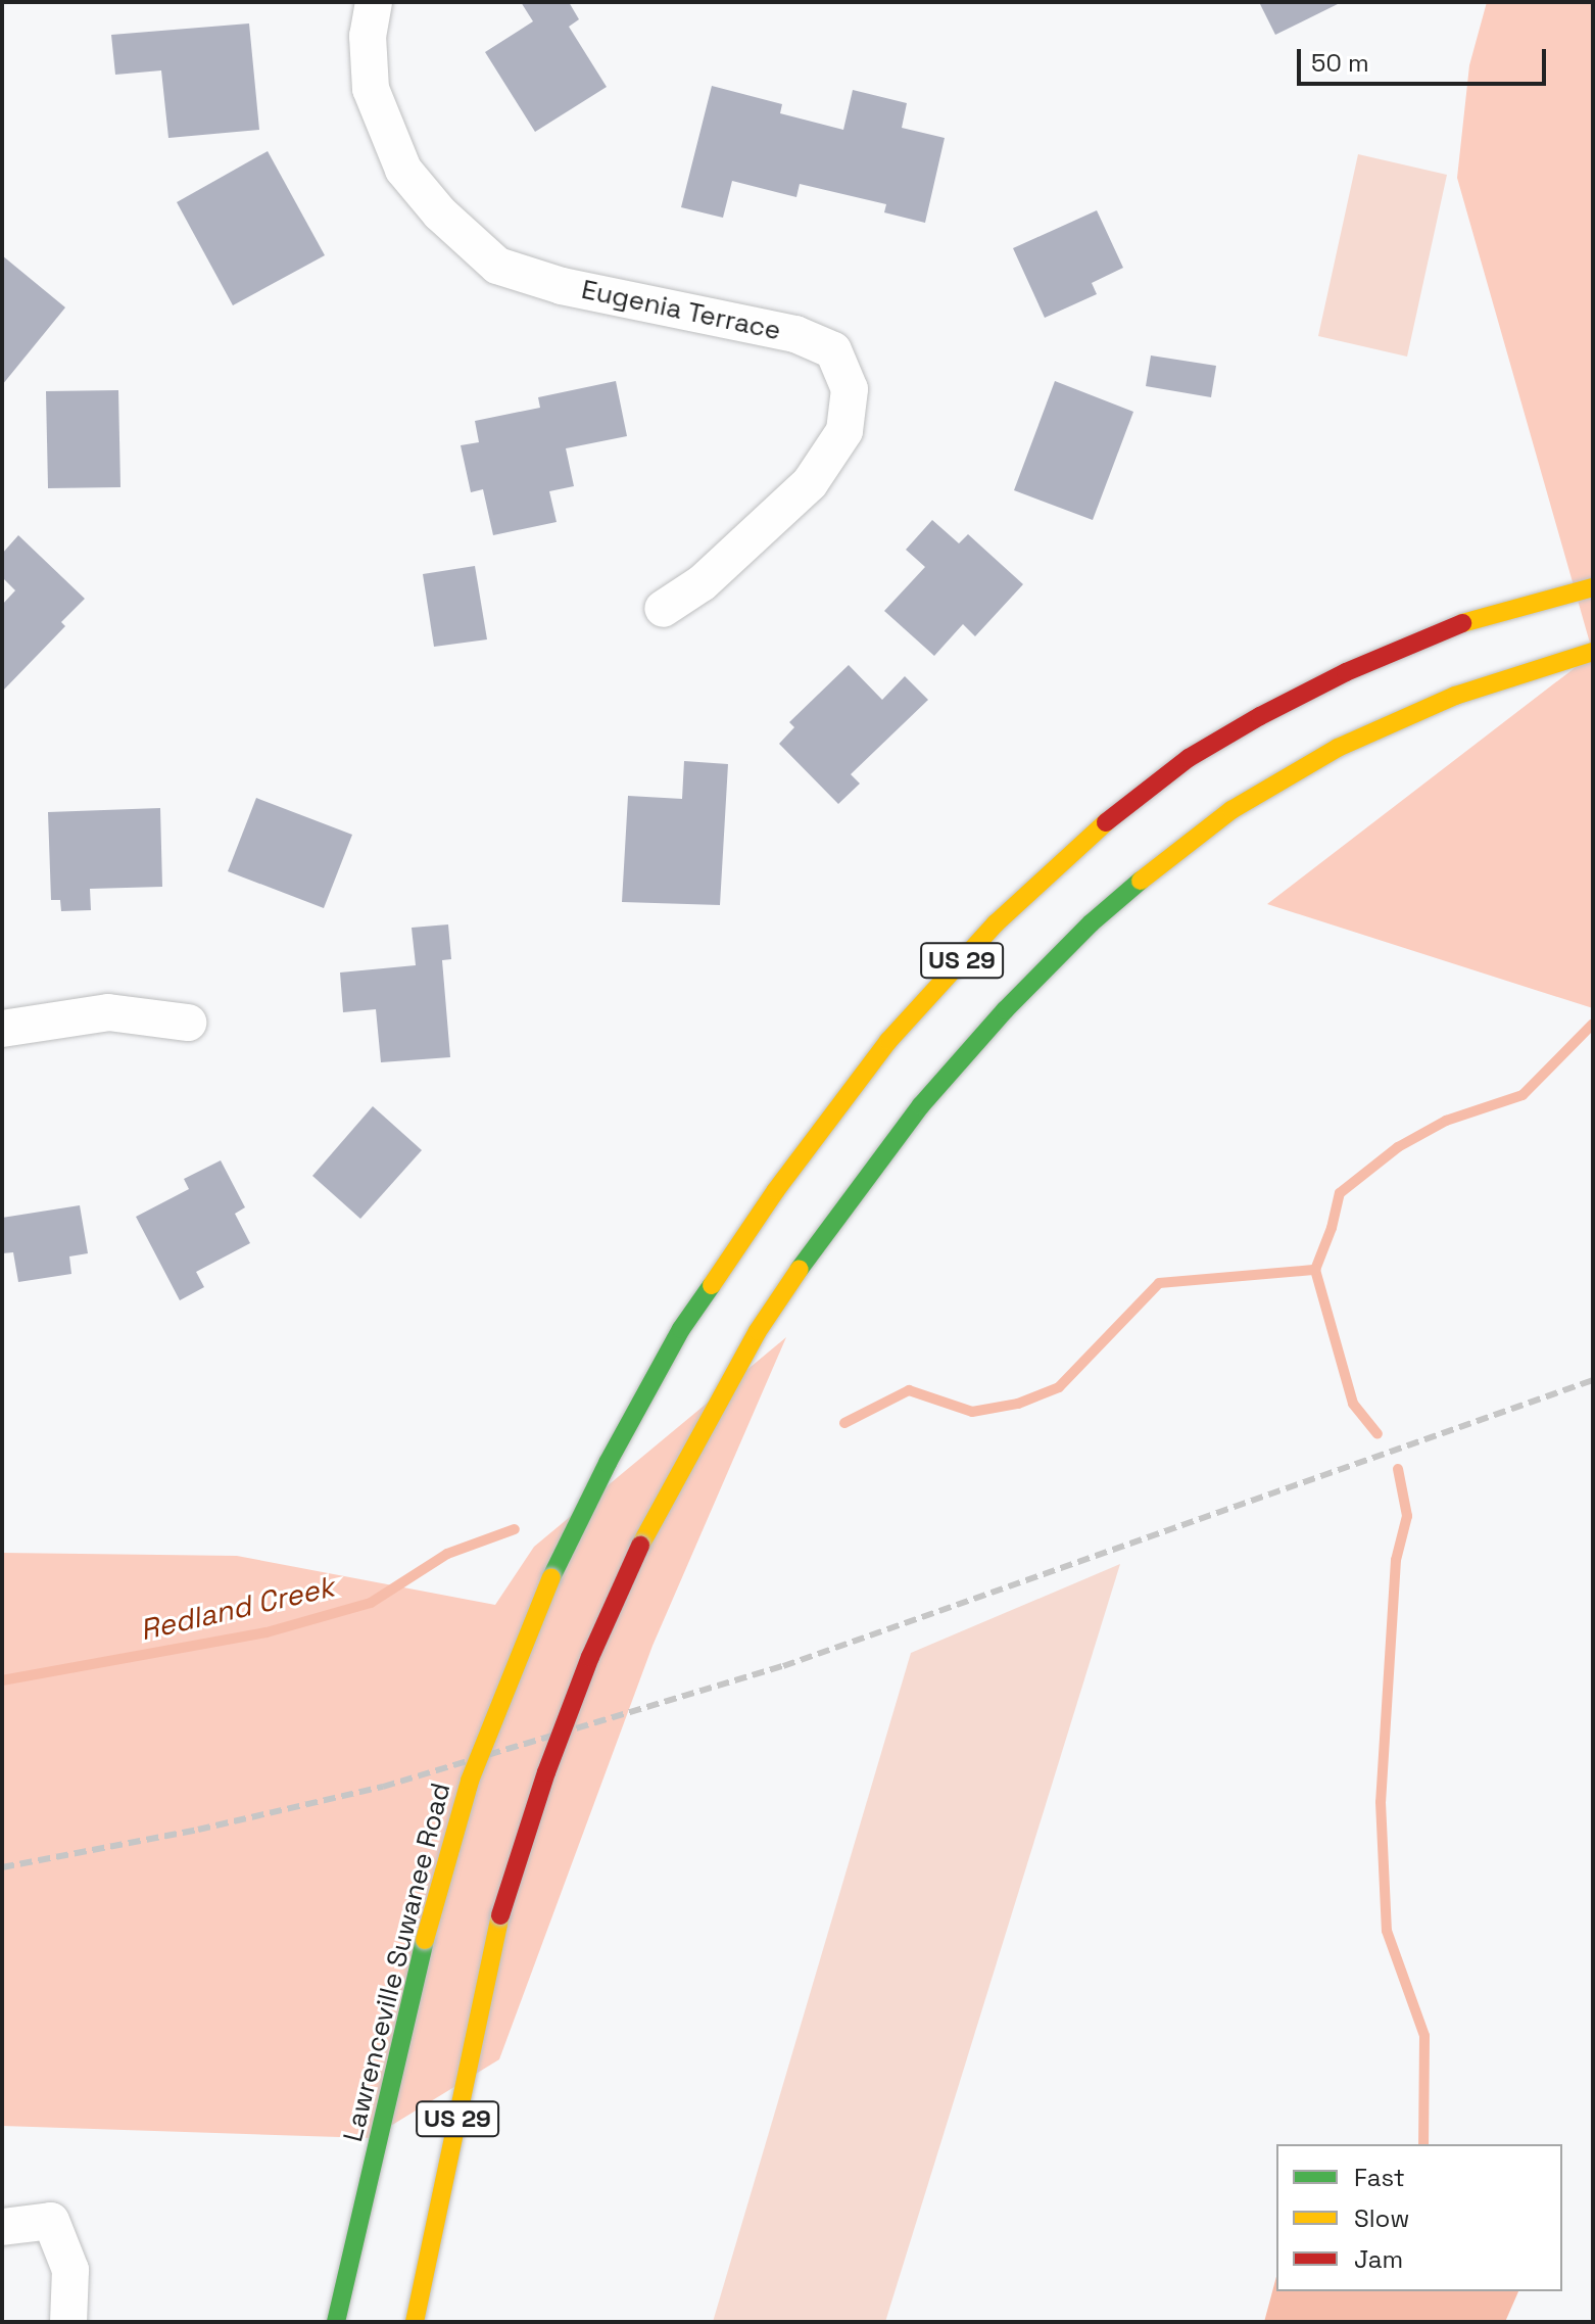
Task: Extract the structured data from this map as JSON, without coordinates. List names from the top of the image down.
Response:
{
  "streets": {
    "main road": ["US 29", "Lawrenceville Suwanee Road"],
    "street": ["Eugenia Terrace"]
  },
  "water": ["Redland Creek"],
  "legend": ["Fast", "Slow", "Jam"],
  "scale_bar": "50 m"
}
